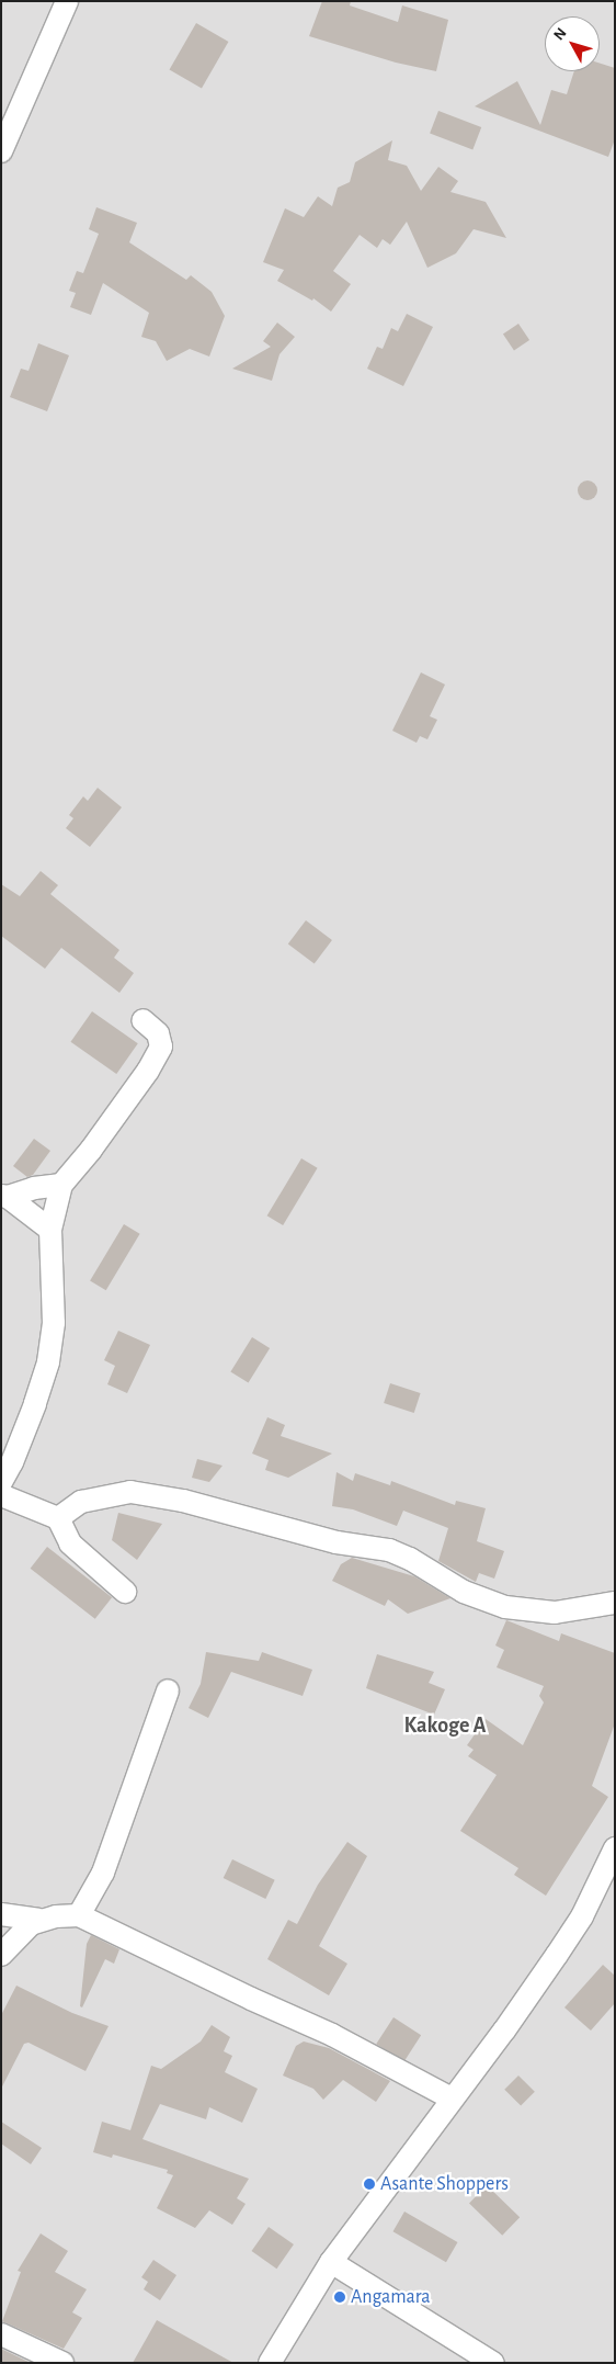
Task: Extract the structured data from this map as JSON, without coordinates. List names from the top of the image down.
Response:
{
  "districts": ["Kakoge A"],
  "places": ["Asante Shoppers", "Angamara"],
  "north": "top left"
}
